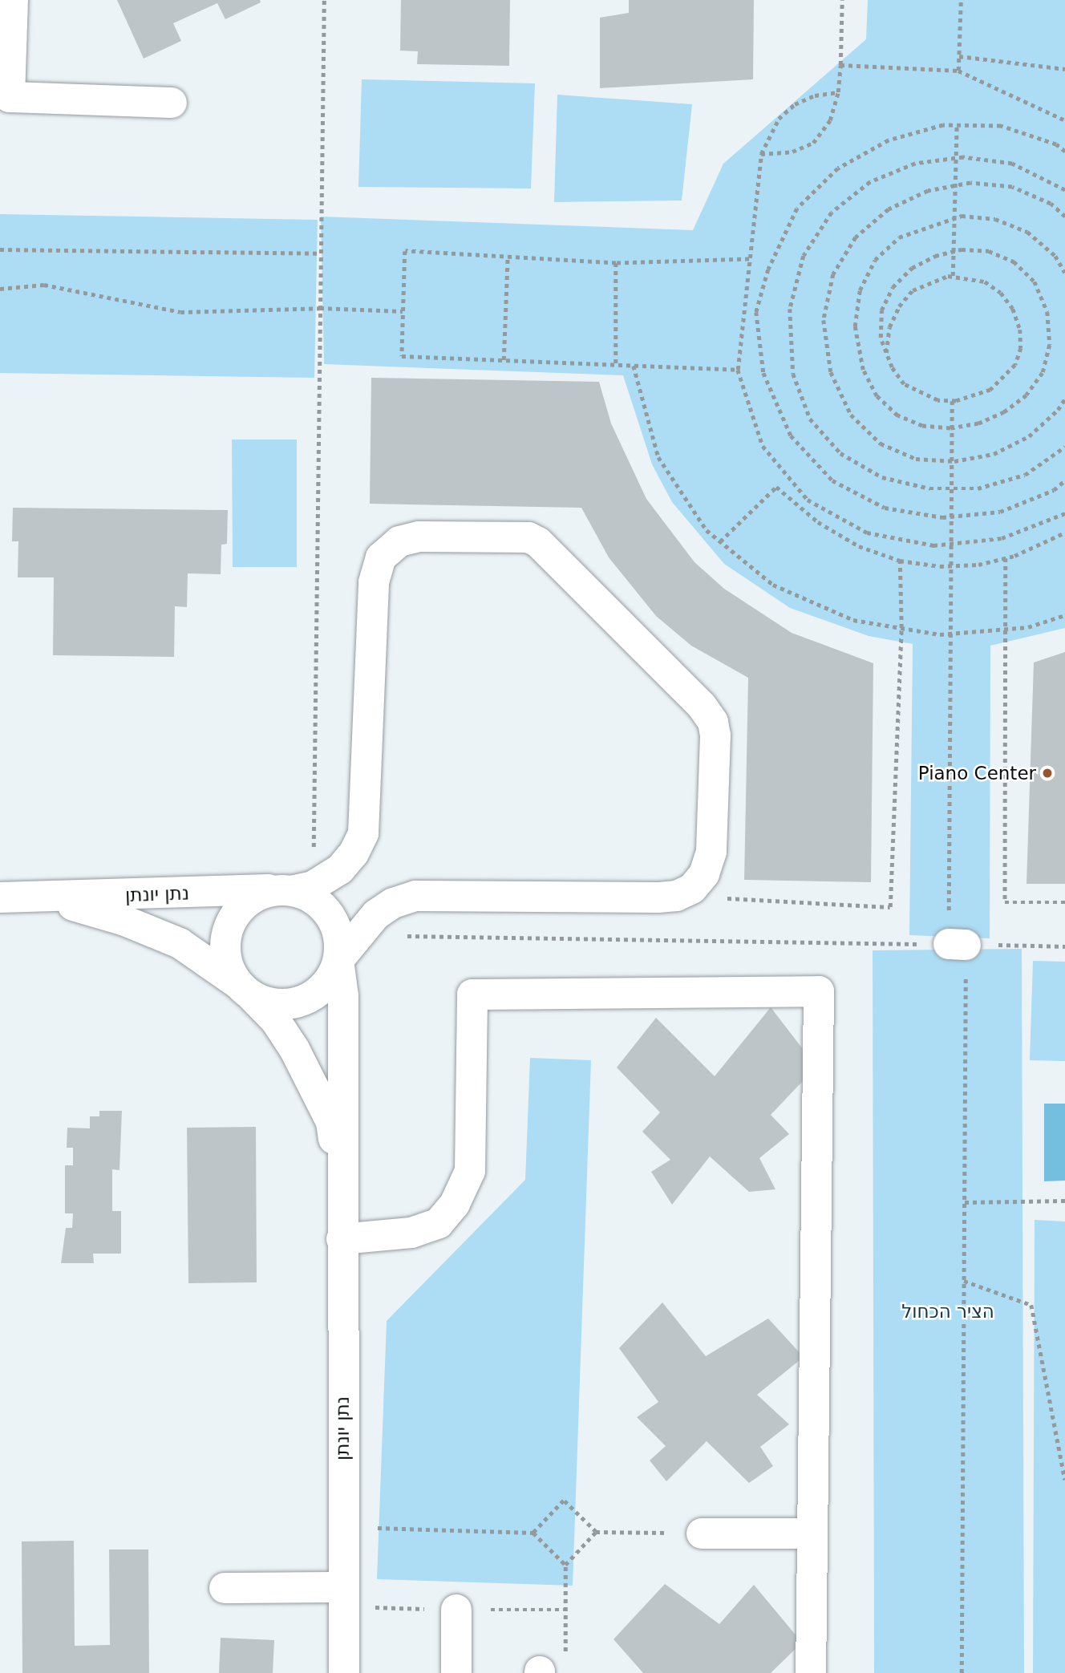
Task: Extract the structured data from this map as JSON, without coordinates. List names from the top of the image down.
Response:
{
  "streets": {
    "street": ["נתן יונתן"]
  },
  "parks": ["הציר הכחול"],
  "places": ["Piano Center"]
}
